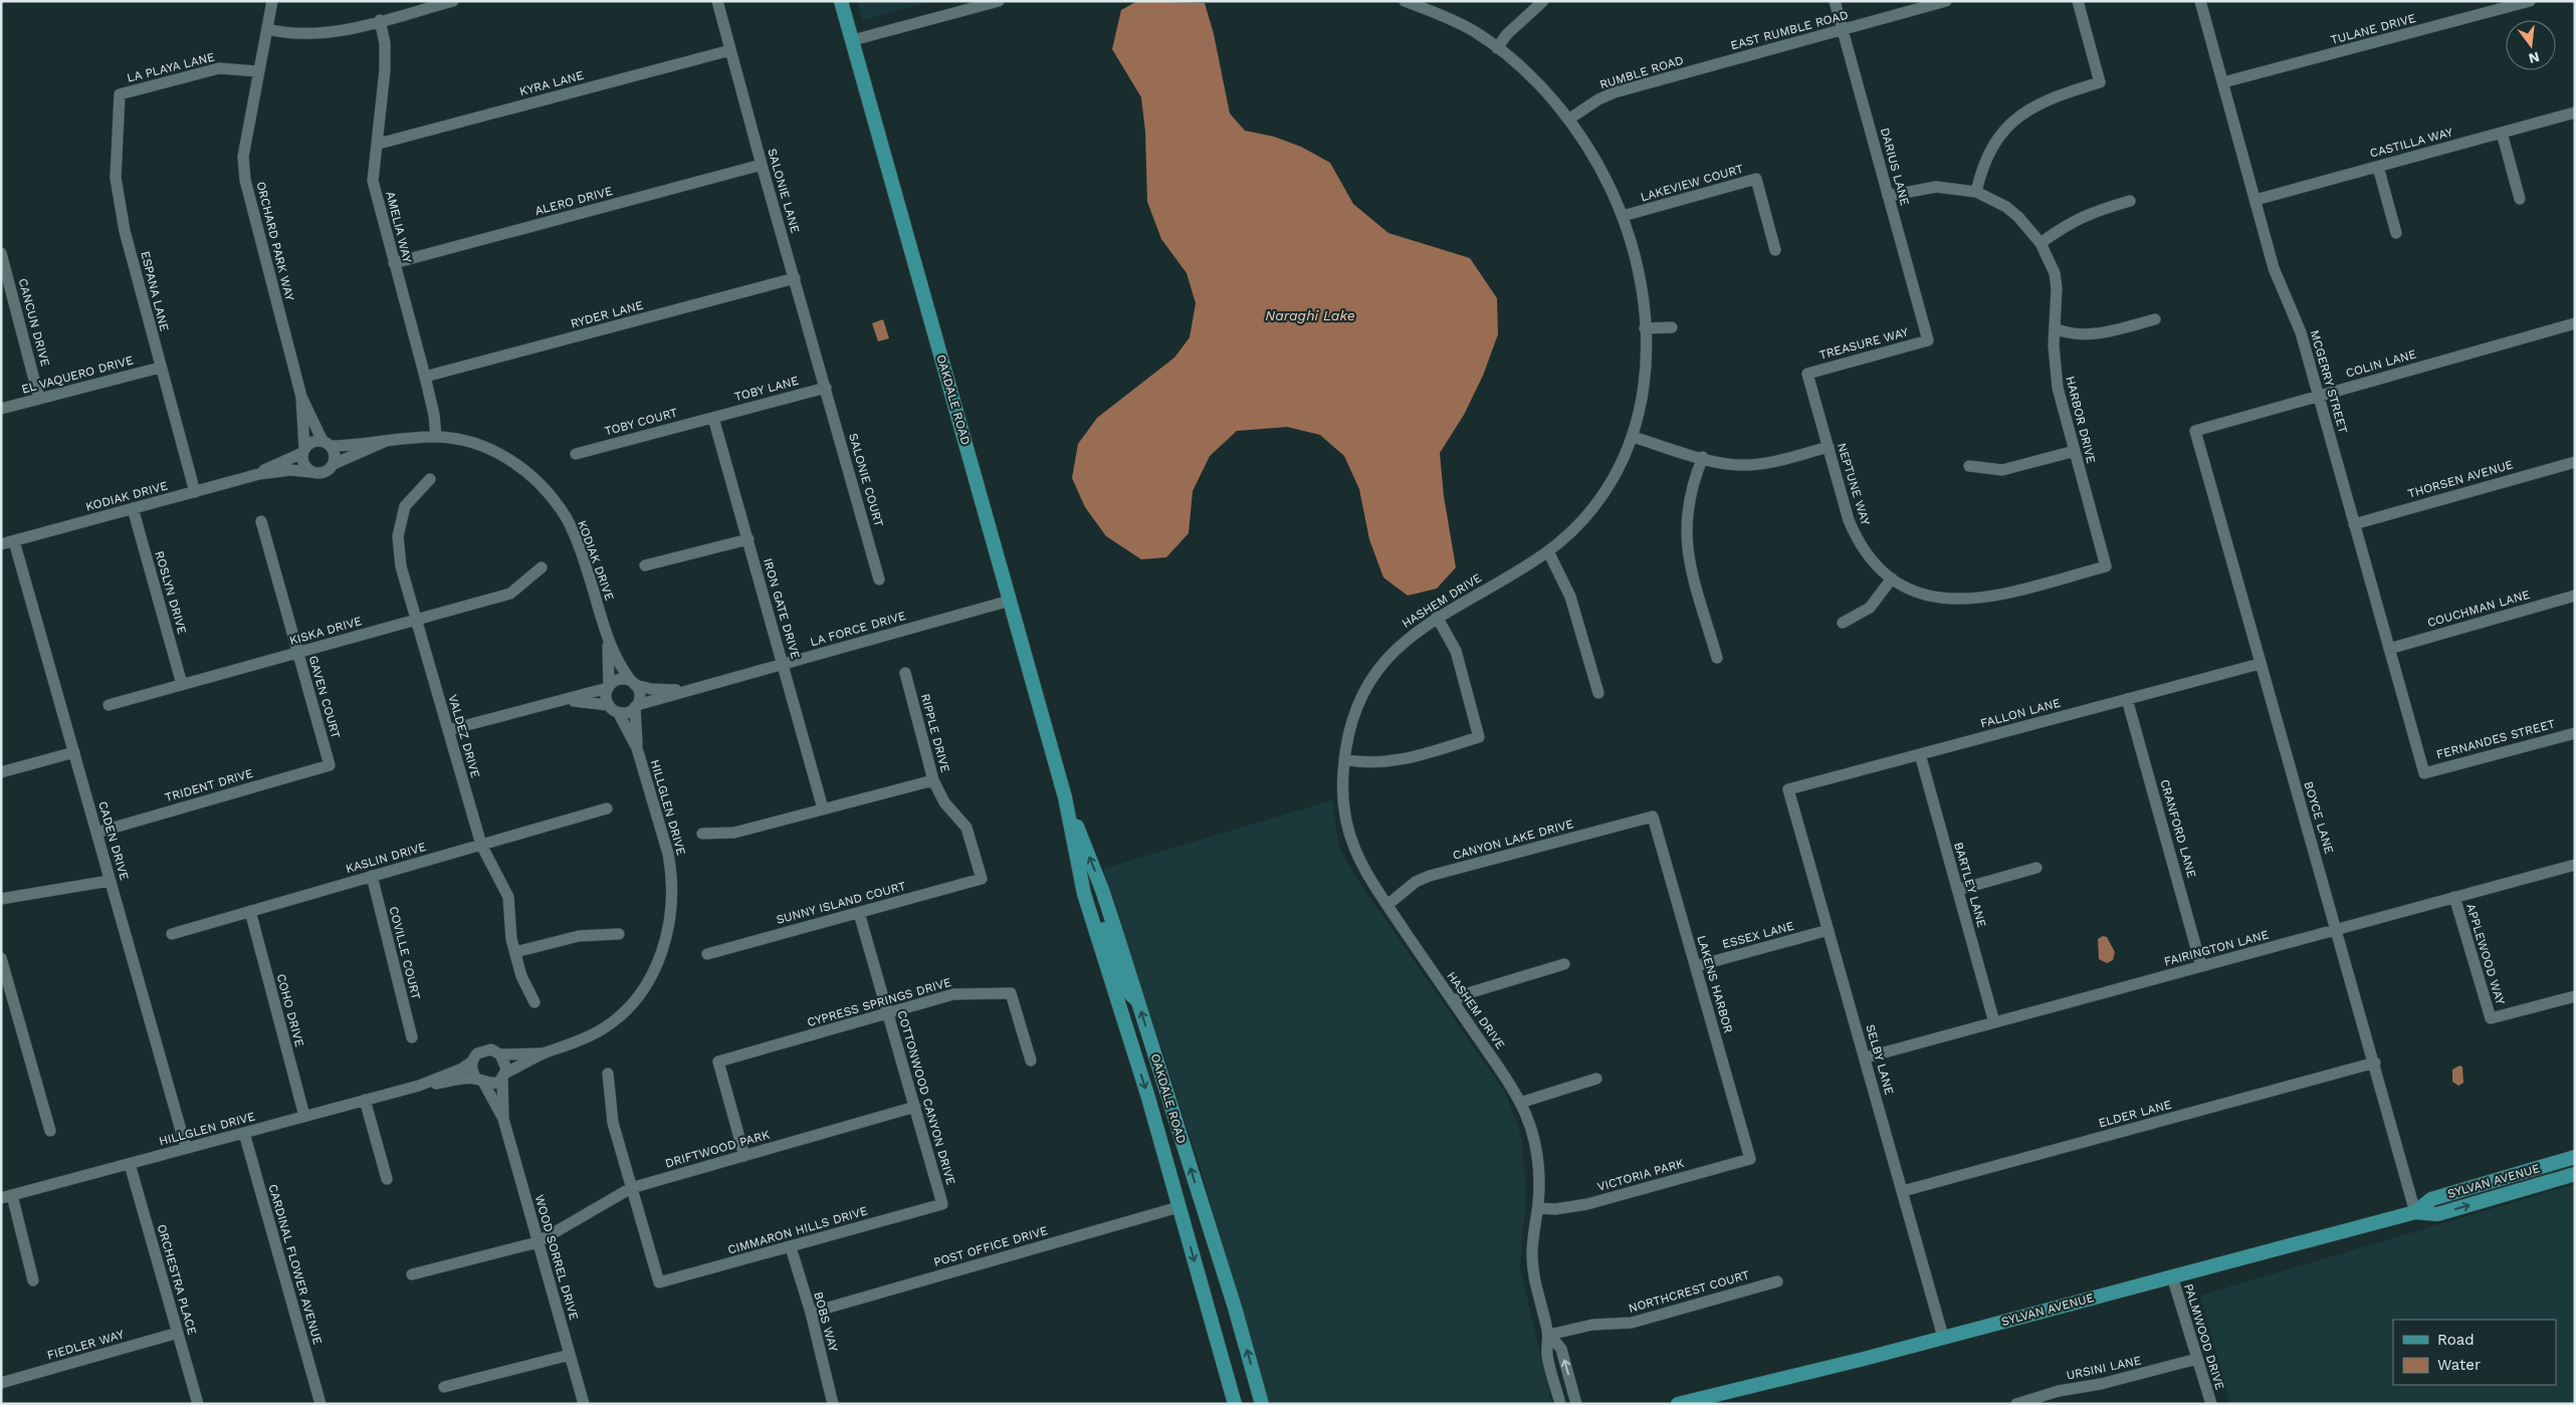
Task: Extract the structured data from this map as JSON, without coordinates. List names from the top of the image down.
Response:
{
  "streets": {
    "main road": ["OAKDALE ROAD", "SYLVAN AVENUE"],
    "street": [
      "TULANE DRIVE",
      "EAST RUMBLE ROAD",
      "LA PLAYA LANE",
      "RUMBLE ROAD",
      "KYRA LANE",
      "CASTILLA WAY",
      "DARIUS LANE",
      "LAKEVIEW COURT",
      "SALONIE LANE",
      "ALERO DRIVE",
      "AMELIA WAY",
      "ORCHARD PARK WAY",
      "ESPANA LANE",
      "RYDER LANE",
      "CANCUN DRIVE",
      "TREASURE WAY",
      "COLIN LANE",
      "EL VAQUERO DRIVE",
      "MCGERRY STREET",
      "TOBY LANE",
      "HARBOR DRIVE",
      "TOBY COURT",
      "THORSEN AVENUE",
      "SALONIE COURT",
      "NEPTUNE WAY",
      "KODIAK DRIVE",
      "ROSLYN DRIVE",
      "HASHEM DRIVE",
      "IRON GATE DRIVE",
      "COUCHMAN LANE",
      "LA FORCE DRIVE",
      "KISKA DRIVE",
      "GAVEN COURT",
      "FALLON LANE",
      "RIPPLE DRIVE",
      "VALDEZ DRIVE",
      "FERNANDES STREET",
      "TRIDENT DRIVE",
      "HILLGLEN DRIVE",
      "BOYCE LANE",
      "CRANFORD LANE",
      "CANYON LAKE DRIVE",
      "CADEN DRIVE",
      "KASLIN DRIVE",
      "BARTLEY LANE",
      "SUNNY ISLAND COURT",
      "ESSEX LANE",
      "FAIRINGTON LANE",
      "COVILLE COURT",
      "APPLEWOOD WAY",
      "LAKENS HARBOR",
      "CYPRESS SPRINGS DRIVE",
      "COHO DRIVE",
      "SELBY LANE",
      "COTTONWOOD CANYON DRIVE",
      "ELDER LANE",
      "DRIFTWOOD PARK",
      "VICTORIA PARK",
      "CIMMARON HILLS DRIVE",
      "POST OFFICE DRIVE",
      "WOOD SORREL DRIVE",
      "CARDINAL FLOWER AVENUE",
      "ORCHESTRA PLACE",
      "NORTHCREST COURT",
      "BOBS WAY",
      "PALMWOOD DRIVE",
      "FIEDLER WAY",
      "URSINI LANE"
    ]
  },
  "crossings": [
    ["TULANE DRIVE", "MCGERRY STREET"],
    ["EAST RUMBLE ROAD", "RUMBLE ROAD"],
    ["EAST RUMBLE ROAD", "DARIUS LANE"],
    ["LA PLAYA LANE", "ORCHARD PARK WAY"],
    ["LA PLAYA LANE", "ESPANA LANE"],
    ["RUMBLE ROAD", "HASHEM DRIVE"],
    ["KYRA LANE", "SALONIE LANE"],
    ["KYRA LANE", "AMELIA WAY"],
    ["CASTILLA WAY", "MCGERRY STREET"],
    ["DARIUS LANE", "TREASURE WAY"],
    ["DARIUS LANE", "HARBOR DRIVE"],
    ["LAKEVIEW COURT", "HASHEM DRIVE"],
    ["SALONIE LANE", "ALERO DRIVE"],
    ["SALONIE LANE", "RYDER LANE"],
    ["SALONIE LANE", "TOBY LANE"],
    ["SALONIE LANE", "SALONIE COURT"],
    ["ALERO DRIVE", "AMELIA WAY"],
    ["AMELIA WAY", "RYDER LANE"],
    ["AMELIA WAY", "KODIAK DRIVE"],
    ["ORCHARD PARK WAY", "KODIAK DRIVE"],
    ["ESPANA LANE", "EL VAQUERO DRIVE"],
    ["ESPANA LANE", "KODIAK DRIVE"],
    ["CANCUN DRIVE", "EL VAQUERO DRIVE"],
    ["TREASURE WAY", "NEPTUNE WAY"],
    ["COLIN LANE", "MCGERRY STREET"],
    ["COLIN LANE", "BOYCE LANE"],
    ["MCGERRY STREET", "THORSEN AVENUE"],
    ["MCGERRY STREET", "COUCHMAN LANE"],
    ["MCGERRY STREET", "FERNANDES STREET"],
    ["TOBY LANE", "TOBY COURT"],
    ["TOBY LANE", "SALONIE COURT"],
    ["TOBY LANE", "IRON GATE DRIVE"],
    ["OAKDALE ROAD", "LA FORCE DRIVE"],
    ["OAKDALE ROAD", "POST OFFICE DRIVE"],
    ["HARBOR DRIVE", "NEPTUNE WAY"],
    ["TOBY COURT", "IRON GATE DRIVE"],
    ["KODIAK DRIVE", "ROSLYN DRIVE"],
    ["KODIAK DRIVE", "LA FORCE DRIVE"],
    ["KODIAK DRIVE", "HILLGLEN DRIVE"],
    ["KODIAK DRIVE", "CADEN DRIVE"],
    ["ROSLYN DRIVE", "KISKA DRIVE"],
    ["HASHEM DRIVE", "CANYON LAKE DRIVE"],
    ["HASHEM DRIVE", "VICTORIA PARK"],
    ["HASHEM DRIVE", "NORTHCREST COURT"],
    ["IRON GATE DRIVE", "LA FORCE DRIVE"],
    ["LA FORCE DRIVE", "VALDEZ DRIVE"],
    ["LA FORCE DRIVE", "HILLGLEN DRIVE"],
    ["KISKA DRIVE", "GAVEN COURT"],
    ["KISKA DRIVE", "VALDEZ DRIVE"],
    ["GAVEN COURT", "TRIDENT DRIVE"],
    ["FALLON LANE", "BOYCE LANE"],
    ["FALLON LANE", "CRANFORD LANE"],
    ["FALLON LANE", "BARTLEY LANE"],
    ["FALLON LANE", "SELBY LANE"],
    ["RIPPLE DRIVE", "SUNNY ISLAND COURT"],
    ["VALDEZ DRIVE", "KASLIN DRIVE"],
    ["TRIDENT DRIVE", "CADEN DRIVE"],
    ["HILLGLEN DRIVE", "CADEN DRIVE"],
    ["HILLGLEN DRIVE", "COHO DRIVE"],
    ["HILLGLEN DRIVE", "WOOD SORREL DRIVE"],
    ["HILLGLEN DRIVE", "CARDINAL FLOWER AVENUE"],
    ["HILLGLEN DRIVE", "ORCHESTRA PLACE"],
    ["BOYCE LANE", "FAIRINGTON LANE"],
    ["BOYCE LANE", "ELDER LANE"],
    ["BOYCE LANE", "SYLVAN AVENUE"],
    ["CRANFORD LANE", "FAIRINGTON LANE"],
    ["CANYON LAKE DRIVE", "LAKENS HARBOR"],
    ["KASLIN DRIVE", "COVILLE COURT"],
    ["KASLIN DRIVE", "COHO DRIVE"],
    ["BARTLEY LANE", "FAIRINGTON LANE"],
    ["SUNNY ISLAND COURT", "COTTONWOOD CANYON DRIVE"],
    ["ESSEX LANE", "LAKENS HARBOR"],
    ["ESSEX LANE", "SELBY LANE"],
    ["FAIRINGTON LANE", "APPLEWOOD WAY"],
    ["FAIRINGTON LANE", "SELBY LANE"],
    ["LAKENS HARBOR", "VICTORIA PARK"],
    ["CYPRESS SPRINGS DRIVE", "COTTONWOOD CANYON DRIVE"],
    ["CYPRESS SPRINGS DRIVE", "DRIFTWOOD PARK"],
    ["SELBY LANE", "ELDER LANE"],
    ["SELBY LANE", "SYLVAN AVENUE"],
    ["COTTONWOOD CANYON DRIVE", "DRIFTWOOD PARK"],
    ["COTTONWOOD CANYON DRIVE", "CIMMARON HILLS DRIVE"],
    ["DRIFTWOOD PARK", "CIMMARON HILLS DRIVE"],
    ["DRIFTWOOD PARK", "WOOD SORREL DRIVE"],
    ["SYLVAN AVENUE", "PALMWOOD DRIVE"],
    ["CIMMARON HILLS DRIVE", "BOBS WAY"],
    ["POST OFFICE DRIVE", "BOBS WAY"],
    ["ORCHESTRA PLACE", "FIEDLER WAY"],
    ["PALMWOOD DRIVE", "URSINI LANE"]
  ],
  "water": ["Naraghi Lake"],
  "legend": ["Road", "Water"],
  "north": "bottom"
}
